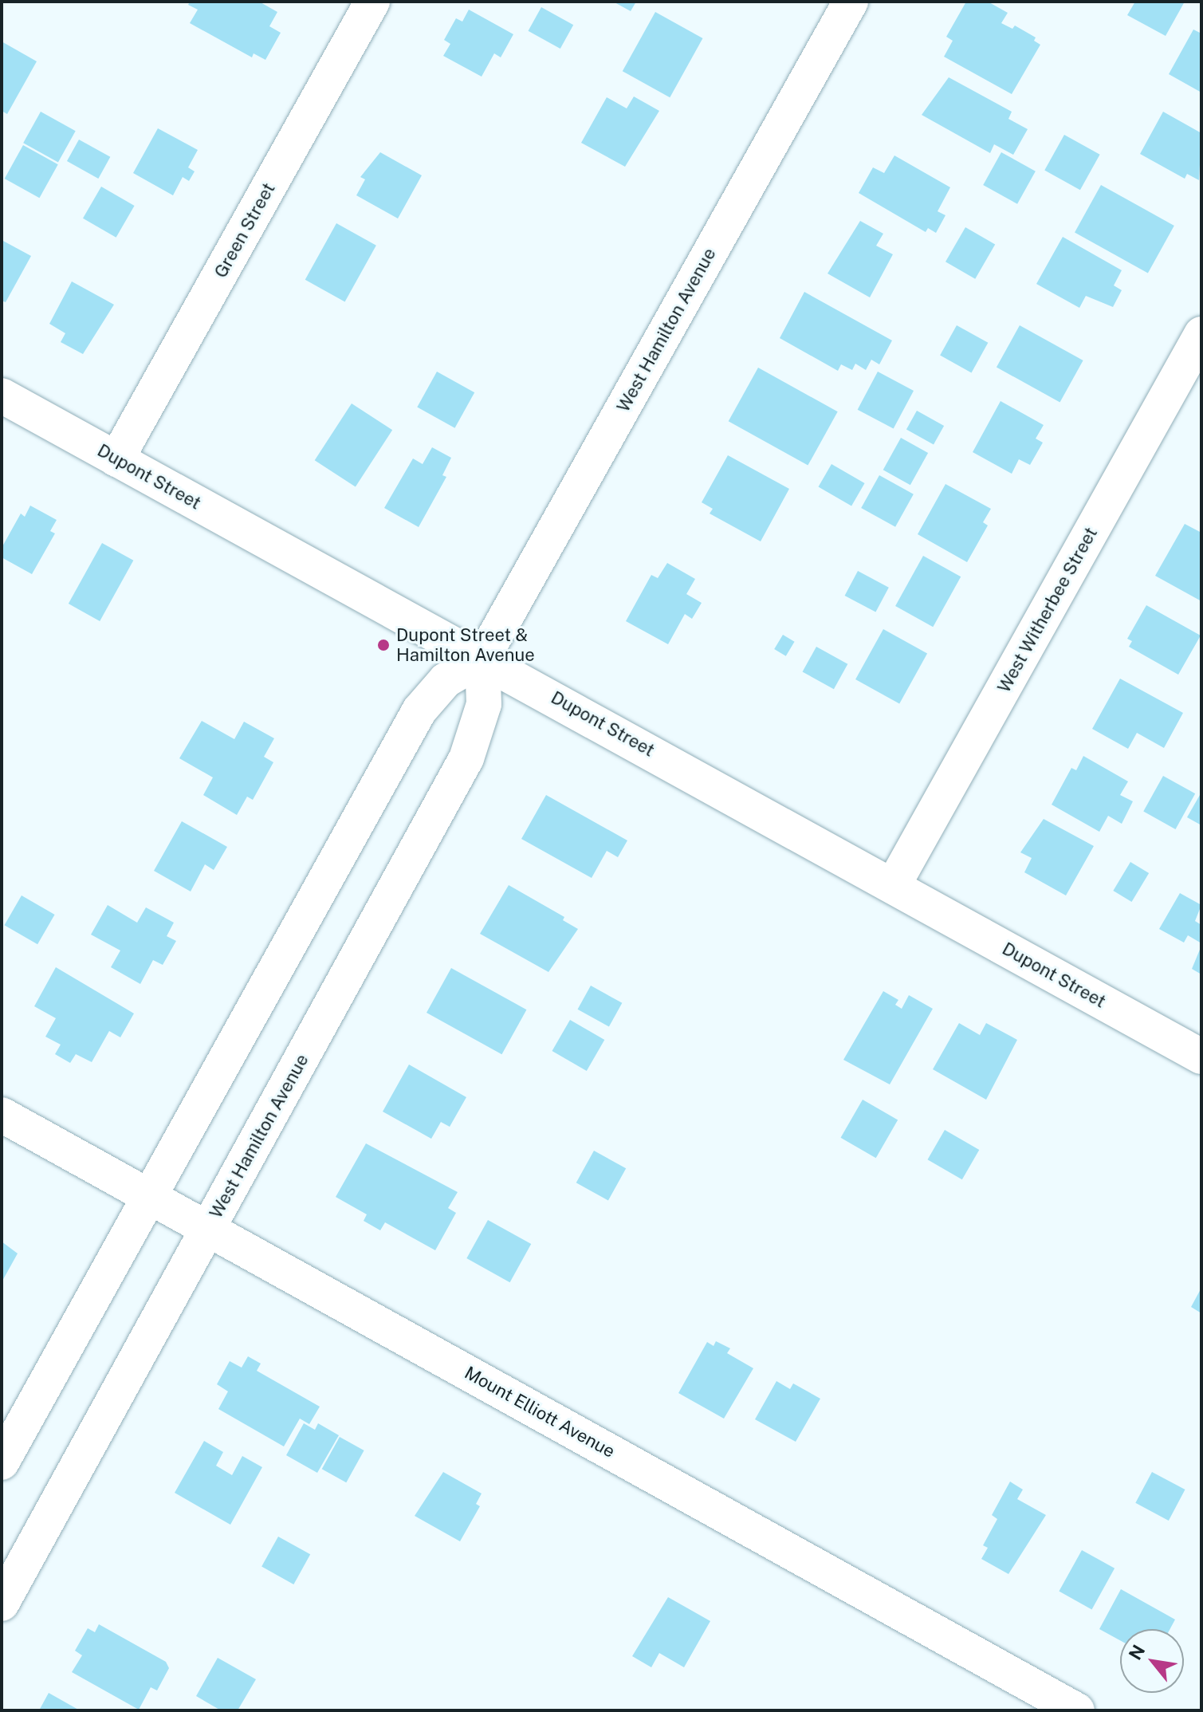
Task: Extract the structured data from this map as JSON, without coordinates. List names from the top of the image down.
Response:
{
  "streets": {
    "street": [
      "Green Street",
      "West Hamilton Avenue",
      "Dupont Street",
      "West Witherbee Street",
      "Mount Elliott Avenue"
    ]
  },
  "crossings": [
    ["Green Street", "Dupont Street"],
    ["West Hamilton Avenue", "Dupont Street"],
    ["West Hamilton Avenue", "Mount Elliott Avenue"],
    ["Dupont Street", "West Witherbee Street"]
  ],
  "places": ["Dupont Street & Hamilton Avenue"],
  "north": "top left"
}
